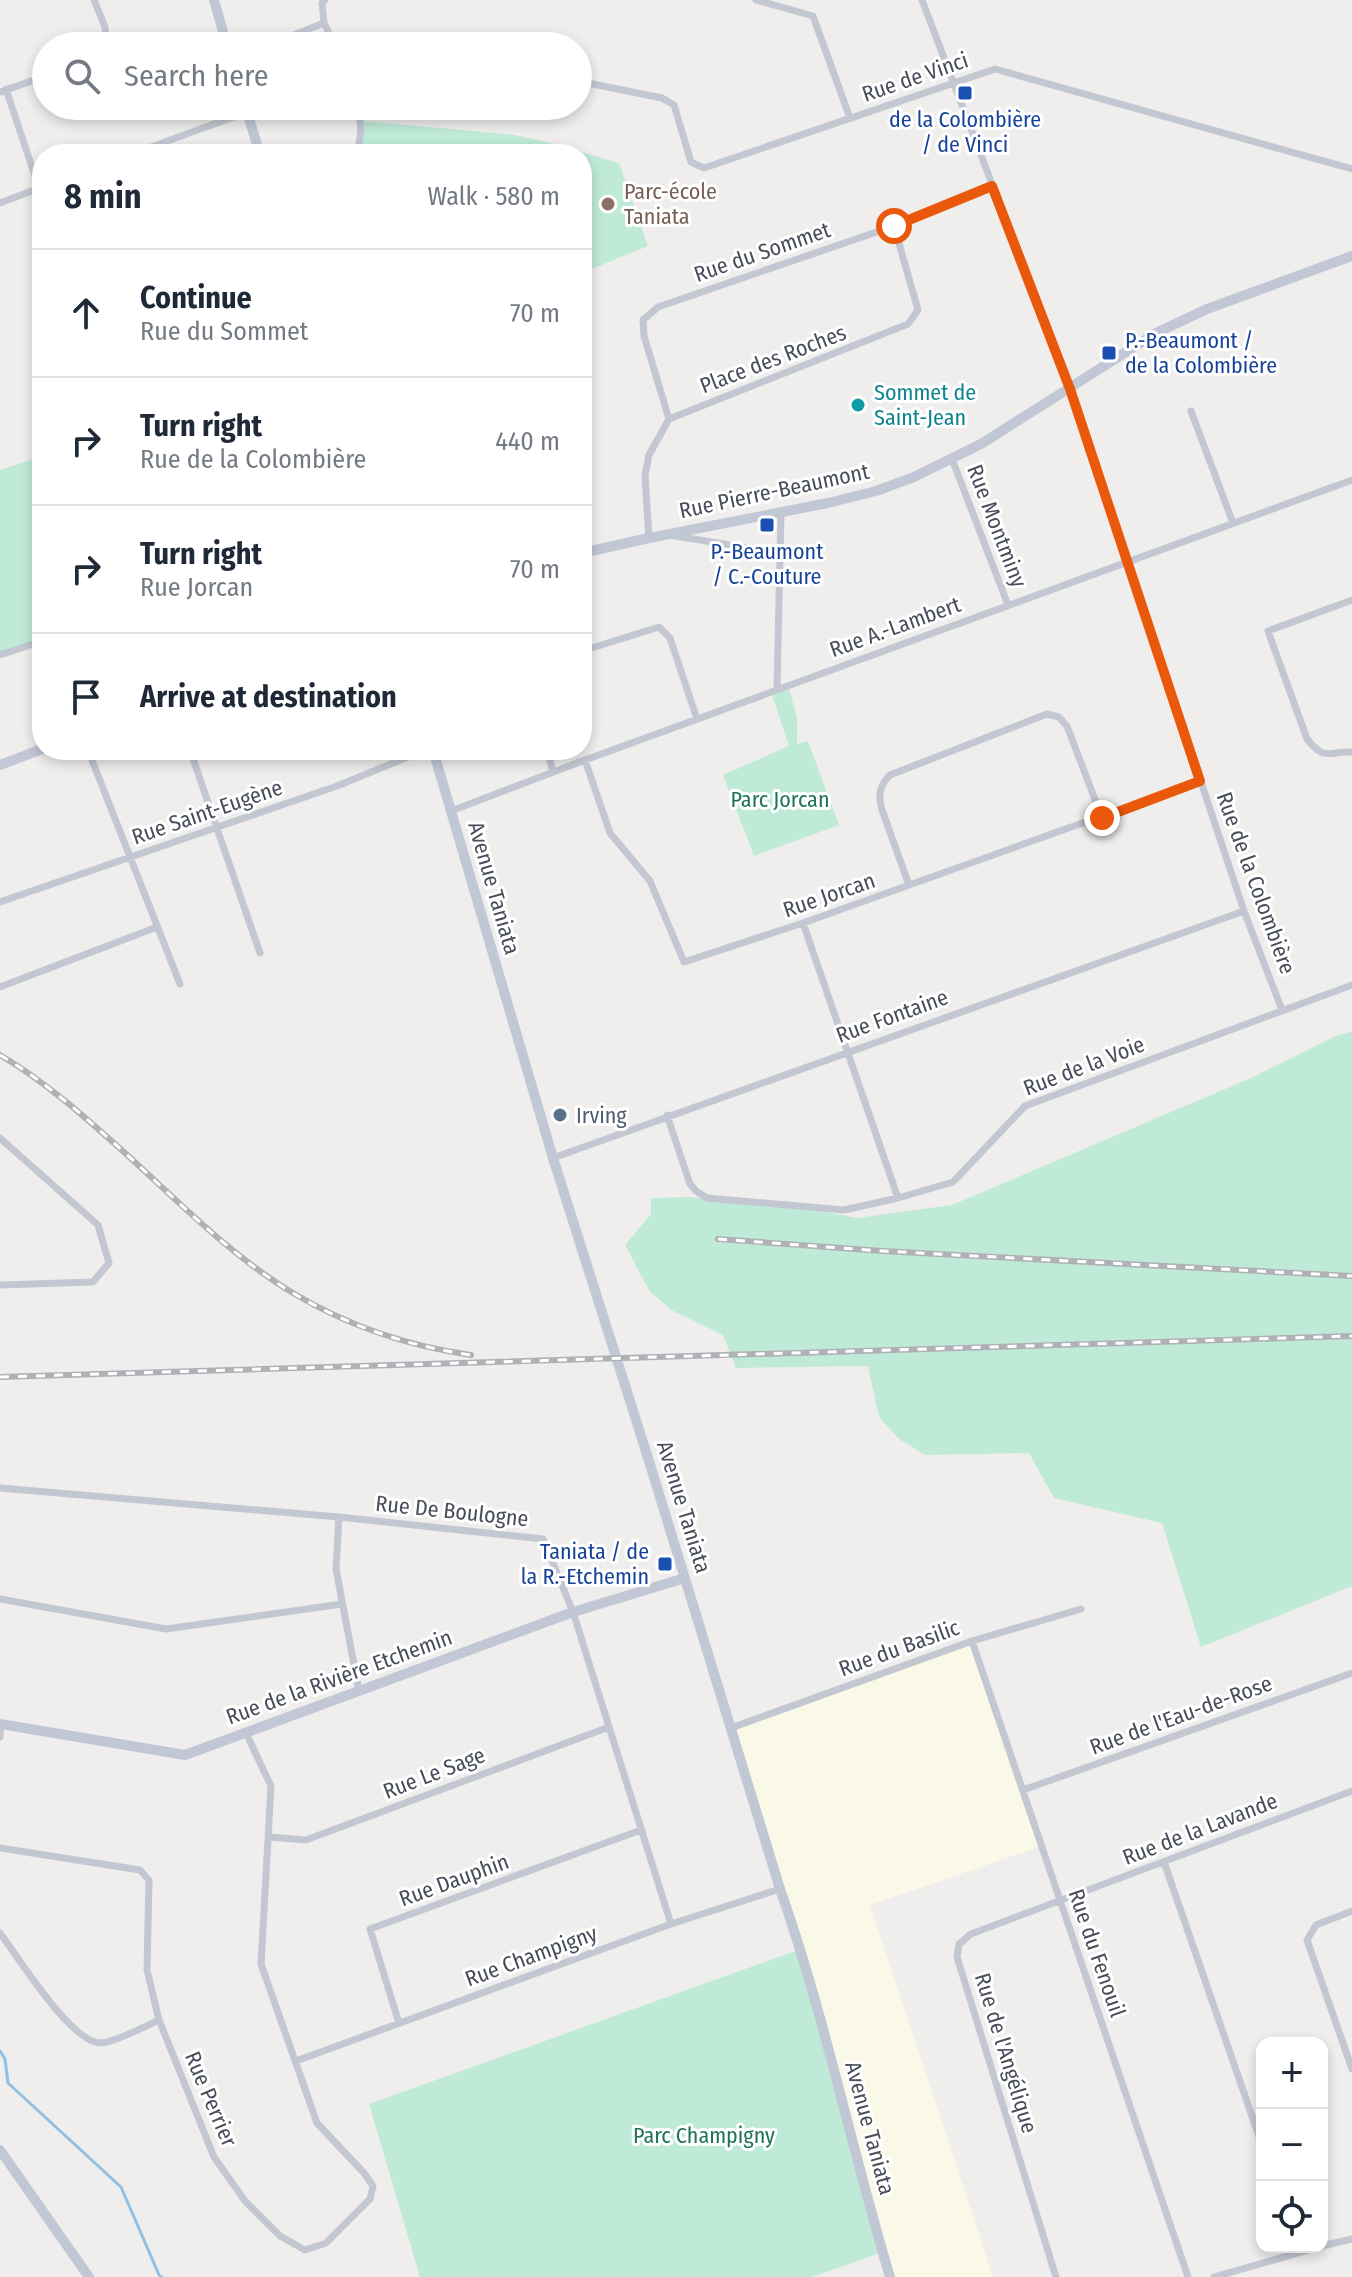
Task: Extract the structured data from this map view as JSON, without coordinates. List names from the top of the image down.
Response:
{
  "streets": {
    "main road": ["Rue Pierre-Beaumont", "Avenue Taniata", "Rue de la Rivière Etchemin"],
    "street": [
      "Rue de Vinci",
      "Rue du Sommet",
      "Place des Roches",
      "Rue Montminy",
      "Rue A.-Lambert",
      "Rue Saint-Eugène",
      "Rue de la Colombière",
      "Rue Jorcan",
      "Rue Fontaine",
      "Rue de la Voie",
      "Rue De Boulogne",
      "Rue du Basilic",
      "Rue de l'Eau-de-Rose",
      "Rue Le Sage",
      "Rue de la Lavande",
      "Rue Dauphin",
      "Rue du Fenouil",
      "Rue Champigny",
      "Rue de l'Angélique",
      "Rue Perrier"
    ]
  },
  "crossings": [
    ["Rue de Vinci", "Rue de la Colombière"],
    ["Rue du Sommet", "Place des Roches"],
    ["Rue du Sommet", "Rue de la Colombière"],
    ["Rue Pierre-Beaumont", "Rue Montminy"],
    ["Rue Pierre-Beaumont", "Rue de la Colombière"],
    ["Rue Montminy", "Rue A.-Lambert"],
    ["Rue A.-Lambert", "Rue de la Colombière"],
    ["Rue A.-Lambert", "Avenue Taniata"],
    ["Rue A.-Lambert", "Rue Jorcan"],
    ["Rue de la Colombière", "Rue Jorcan"],
    ["Rue de la Colombière", "Rue Fontaine"],
    ["Rue de la Colombière", "Rue de la Voie"],
    ["Avenue Taniata", "Rue Fontaine"],
    ["Avenue Taniata", "Rue du Basilic"],
    ["Avenue Taniata", "Rue de la Rivière Etchemin"],
    ["Avenue Taniata", "Rue Champigny"],
    ["Rue Fontaine", "Rue de la Voie"],
    ["Rue De Boulogne", "Rue de la Rivière Etchemin"],
    ["Rue De Boulogne", "Rue Le Sage"],
    ["Rue De Boulogne", "Rue Dauphin"],
    ["Rue De Boulogne", "Rue Champigny"],
    ["Rue du Basilic", "Rue du Fenouil"],
    ["Rue de la Rivière Etchemin", "Rue Perrier"],
    ["Rue de l'Eau-de-Rose", "Rue du Fenouil"],
    ["Rue Le Sage", "Rue Perrier"],
    ["Rue de la Lavande", "Rue du Fenouil"],
    ["Rue de la Lavande", "Rue de l'Angélique"],
    ["Rue Dauphin", "Rue Champigny"],
    ["Rue du Fenouil", "Rue de l'Angélique"],
    ["Rue Champigny", "Rue Perrier"]
  ],
  "parks": ["Parc Jorcan", "Parc Champigny"],
  "places": {
    "transit": [
      "de la Colombière / de Vinci",
      "P.-Beaumont / de la Colombière",
      "P.-Beaumont / C.-Couture",
      "Taniata / de la R.-Etchemin"
    ],
    "other": ["Parc-école Taniata", "Sommet de Saint-Jean", "Irving"]
  },
  "page": {
    "search": "Search here",
    "heading": ["8 min", "Walk · 580 m"],
    "list": [
      ["Continue", "Rue du Sommet", "70 m"],
      ["Turn right", "Rue de la Colombière", "440 m"],
      ["Turn right", "Rue Jorcan", "70 m"],
      "Arrive at destination"
    ],
    "map_buttons": ["+", "−"]
  }
}
